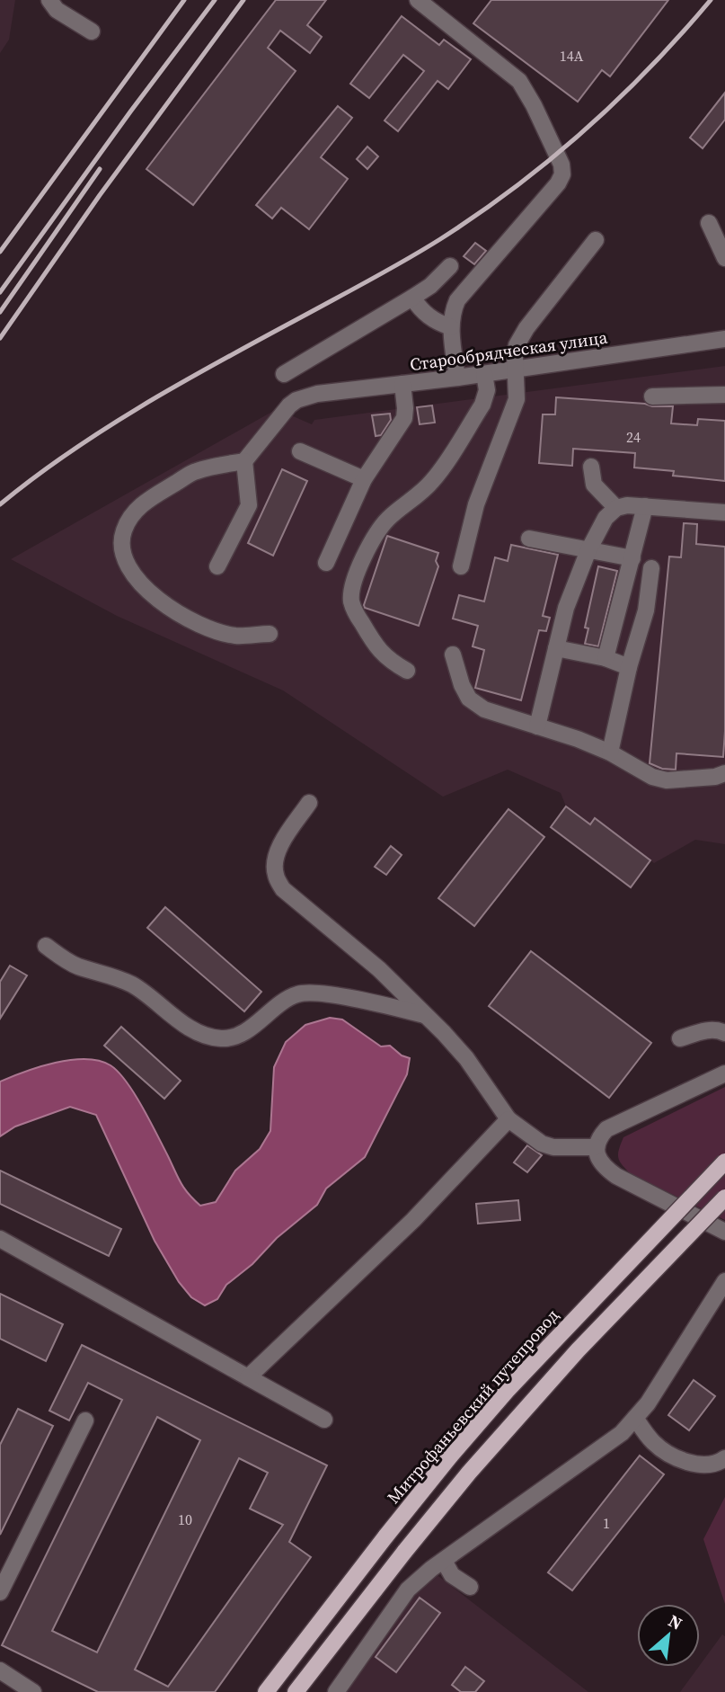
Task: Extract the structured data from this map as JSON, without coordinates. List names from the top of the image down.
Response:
{
  "streets": {
    "main road": ["Митрофаньевский путепровод"],
    "street": ["Старообрядческая улица"]
  },
  "house_numbers": [
    "14А",
    "24",
    "10",
    "1"
  ],
  "north": "top right"
}
